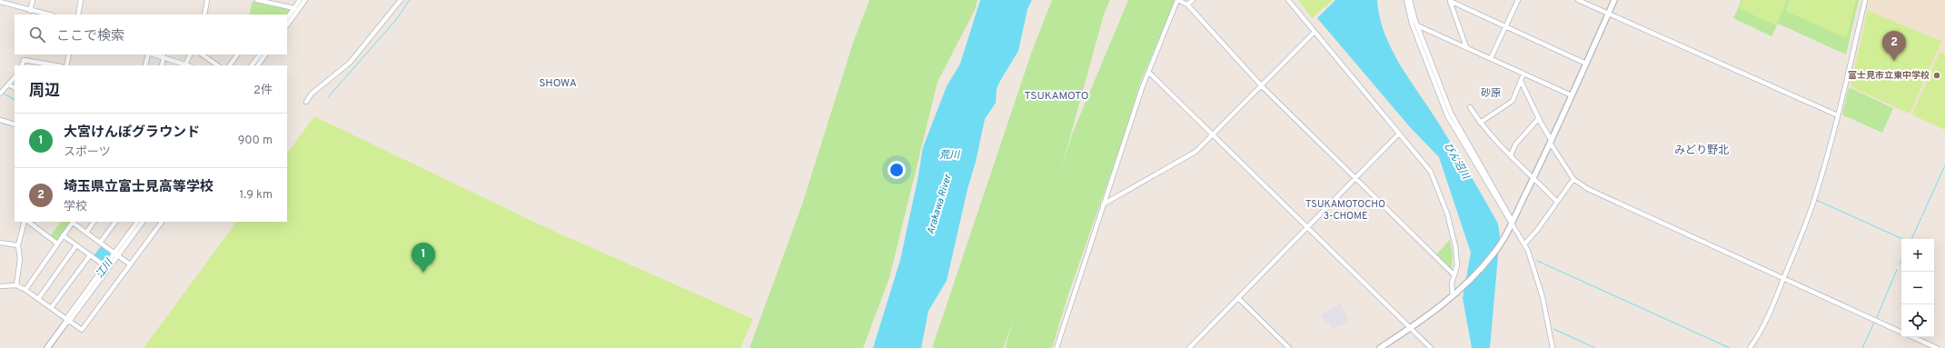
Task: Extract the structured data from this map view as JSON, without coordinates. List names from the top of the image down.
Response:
{
  "districts": [
    "SHOWA",
    "砂原",
    "TSUKAMOTO",
    "みどり野北",
    "TSUKAMOTOCHO 3-CHOME"
  ],
  "water": [
    "荒川",
    "びん沼川",
    "Arakawa River",
    "江川"
  ],
  "places": ["富士見市立東中学校"],
  "page": {
    "search": "ここで検索",
    "pins": ["2", "1"],
    "heading": ["周辺", "2件"],
    "list": [
      {
        "mark": "1",
        "name": "大宮けんぽグラウンド",
        "note": "スポーツ",
        "value": "900 m"
      },
      {
        "mark": "2",
        "name": "埼玉県立富士見高等学校",
        "note": "学校",
        "value": "1.9 km"
      }
    ],
    "map_buttons": ["+", "−"]
  }
}
